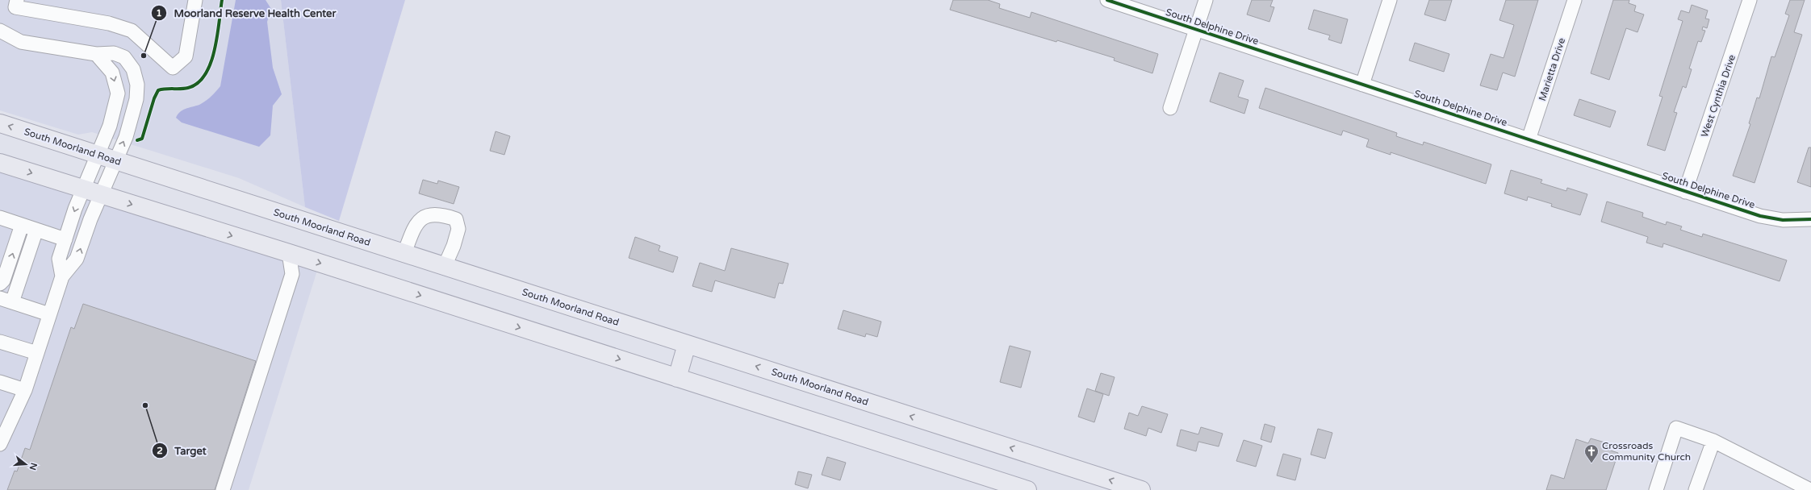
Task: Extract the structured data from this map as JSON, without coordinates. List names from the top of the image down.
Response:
{
  "streets": {
    "main road": ["South Moorland Road"],
    "street": ["South Delphine Drive", "Marietta Drive", "West Cynthia Drive"]
  },
  "crossings": [
    ["South Delphine Drive", "Marietta Drive"],
    ["South Delphine Drive", "West Cynthia Drive"]
  ],
  "places": {
    "other": ["Moorland Reserve Health Center", "Target"],
    "church": ["Crossroads Community Church"]
  },
  "north": "right"
}
